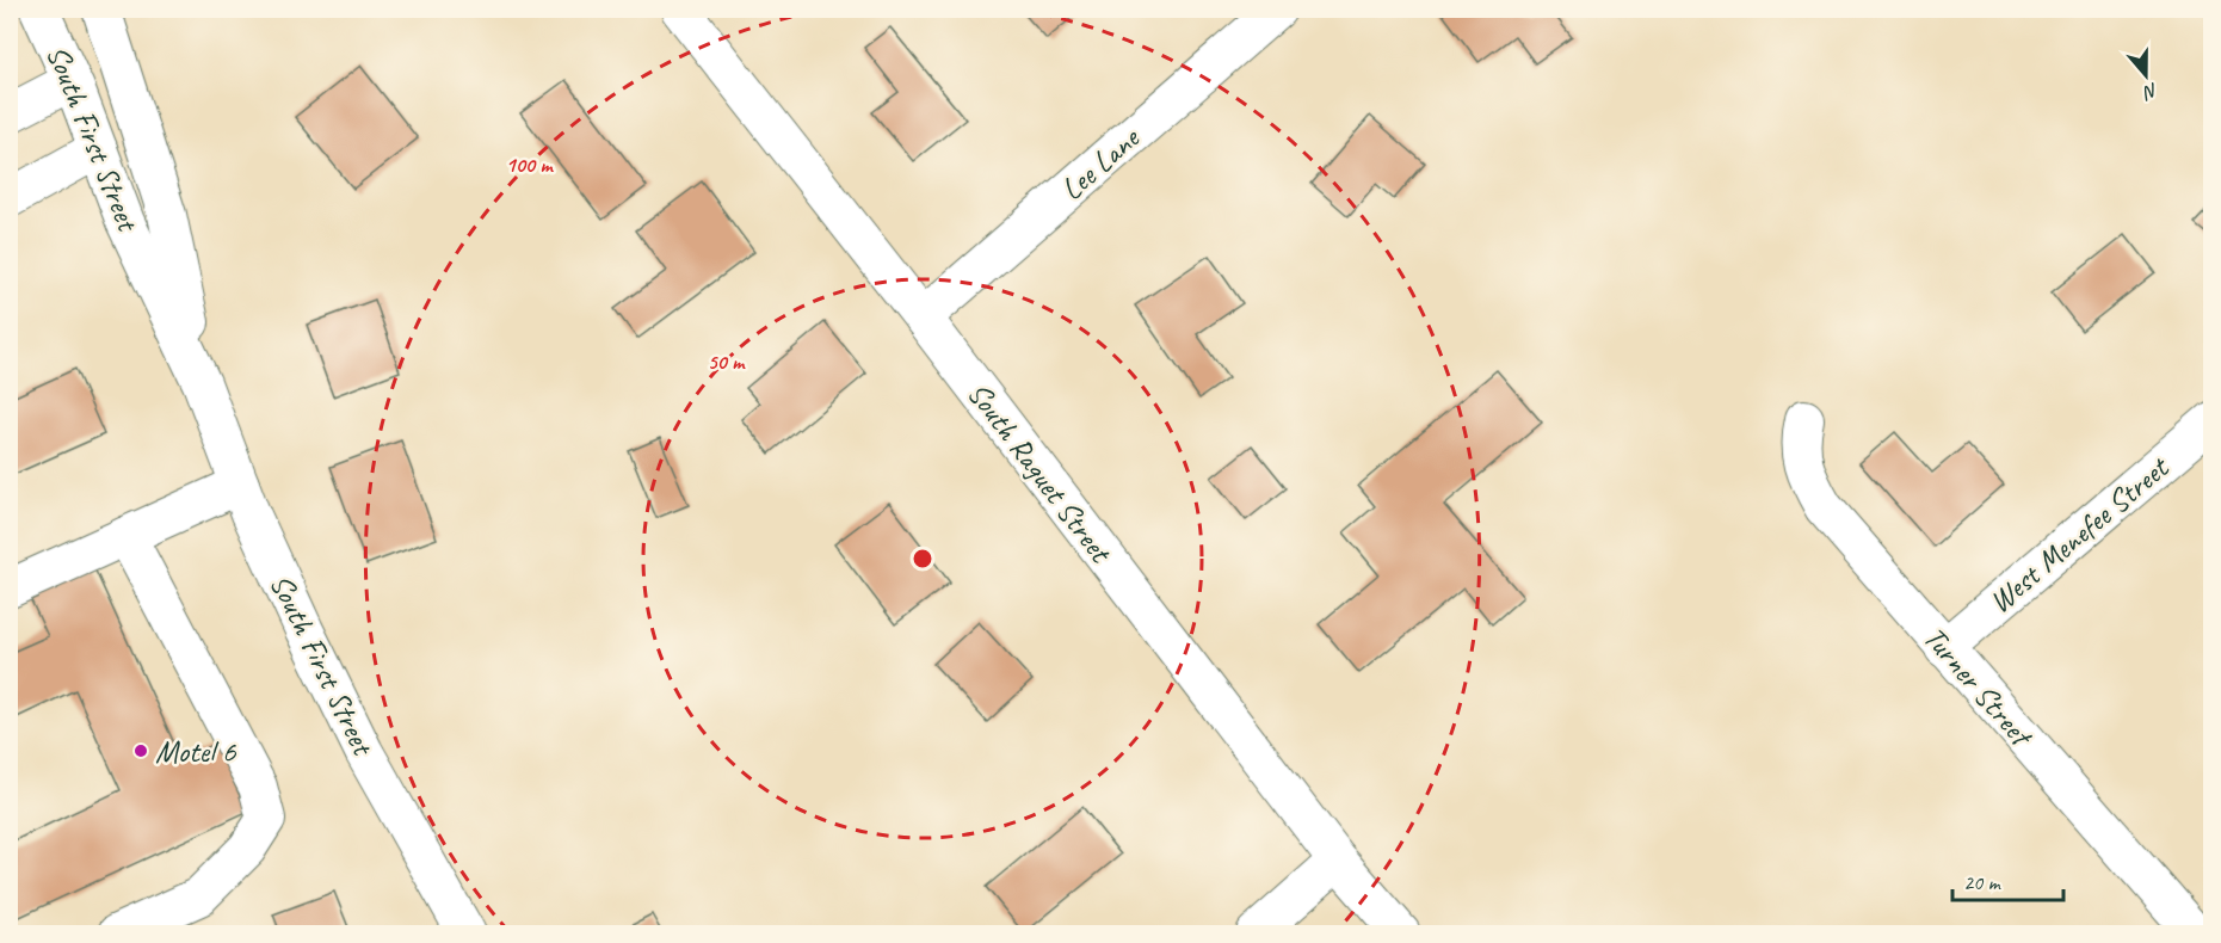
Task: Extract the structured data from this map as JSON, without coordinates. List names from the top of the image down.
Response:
{
  "streets": {
    "street": [
      "South First Street",
      "Lee Lane",
      "South Raguet Street",
      "West Menefee Street",
      "Turner Street"
    ]
  },
  "crossings": [
    ["Lee Lane", "South Raguet Street"],
    ["West Menefee Street", "Turner Street"]
  ],
  "places": ["Motel 6"],
  "scale_bar": "20 m",
  "north": "bottom",
  "rings": ["100 m", "50 m"]
}
